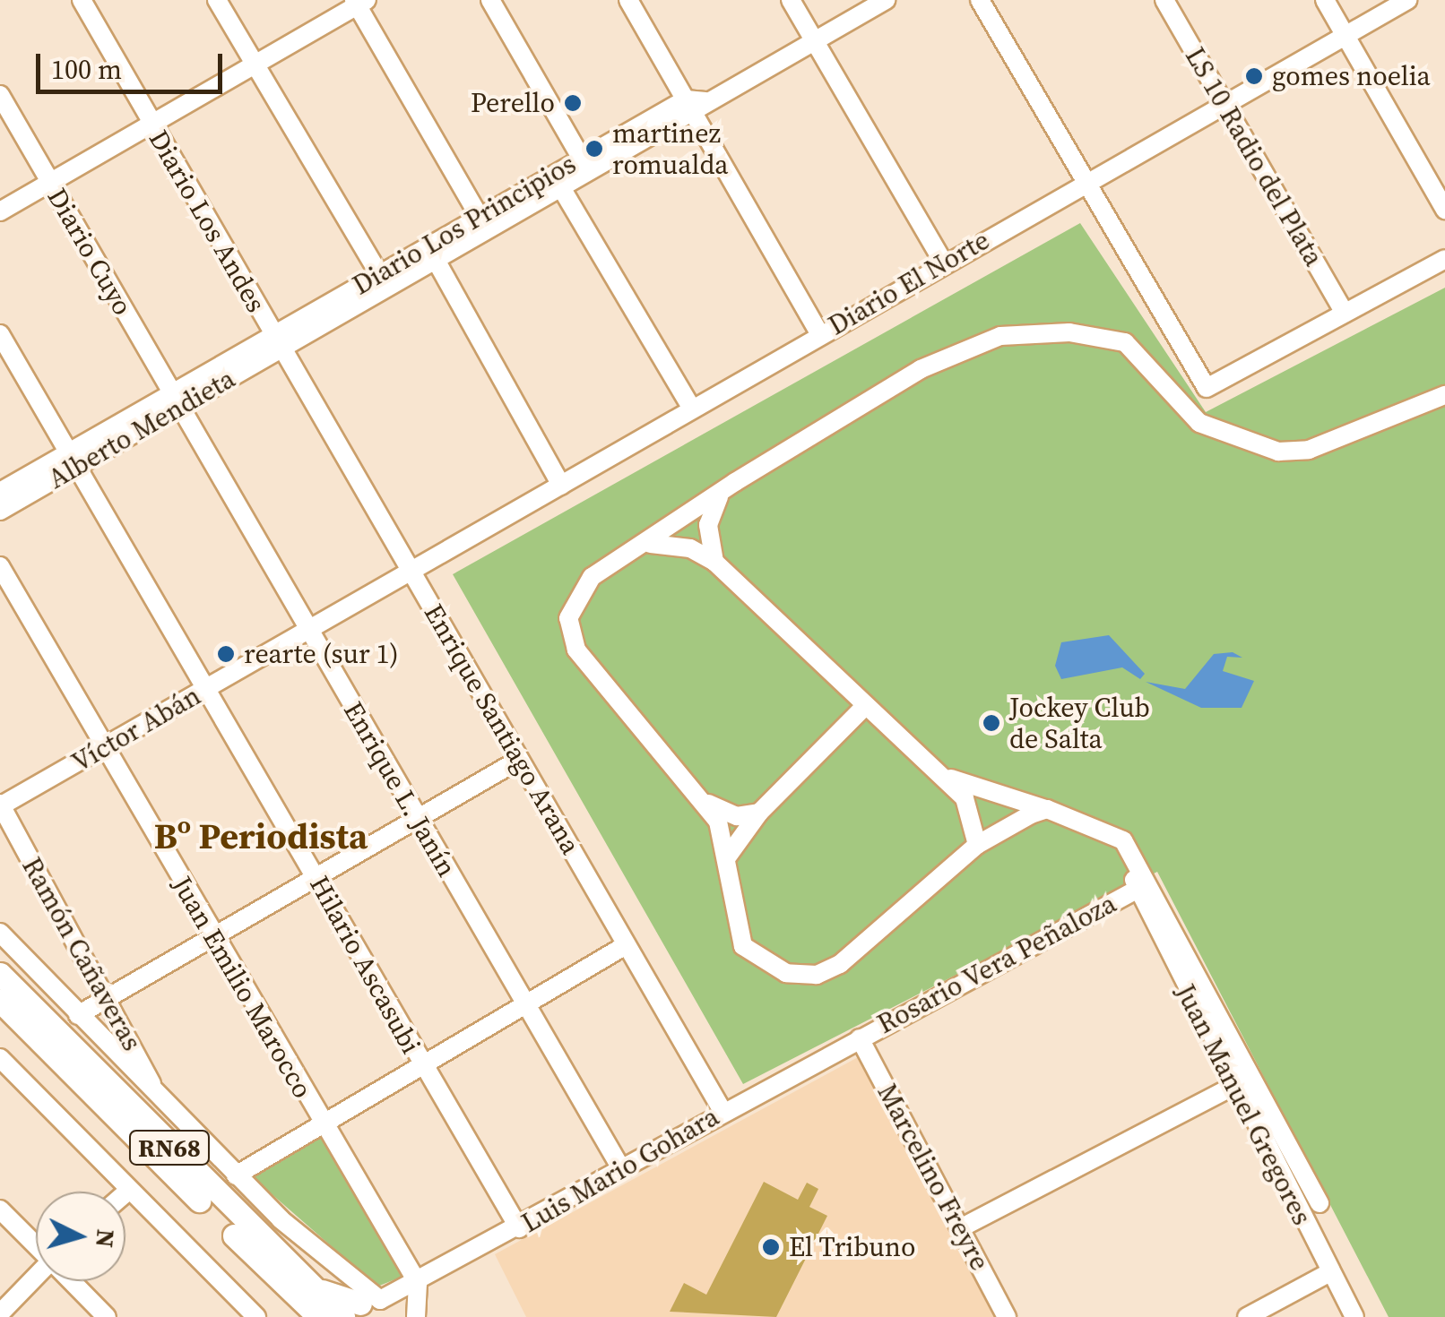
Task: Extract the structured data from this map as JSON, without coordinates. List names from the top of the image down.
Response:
{
  "streets": {
    "main road": ["RN68"],
    "street": [
      "LS 10 Radio del Plata",
      "Diario Los Andes",
      "Diario Los Principios",
      "Diario Cuyo",
      "Diario El Norte",
      "Alberto Mendieta",
      "Víctor Abán",
      "Enrique Santiago Arana",
      "Enrique L. Janín",
      "Ramón Cañaveras",
      "Rosario Vera Peñaloza",
      "Hilario Ascasubi",
      "Juan Emilio Marocco",
      "Juan Manuel Gregores",
      "Luis Mario Gohara",
      "Marcelino Freyre"
    ]
  },
  "crossings": [
    ["LS 10 Radio del Plata", "Diario El Norte"],
    ["Diario Los Andes", "Diario Los Principios"],
    ["Diario Los Andes", "Alberto Mendieta"],
    ["Diario Los Andes", "Enrique Santiago Arana"],
    ["Diario Los Principios", "Alberto Mendieta"],
    ["Diario Los Principios", "Enrique Santiago Arana"],
    ["Diario Cuyo", "Alberto Mendieta"],
    ["Diario Cuyo", "Enrique L. Janín"],
    ["Diario El Norte", "Víctor Abán"],
    ["Diario El Norte", "Enrique Santiago Arana"],
    ["Alberto Mendieta", "Enrique Santiago Arana"],
    ["Alberto Mendieta", "Enrique L. Janín"],
    ["Alberto Mendieta", "Hilario Ascasubi"],
    ["Víctor Abán", "Enrique Santiago Arana"],
    ["Víctor Abán", "Enrique L. Janín"],
    ["Víctor Abán", "Ramón Cañaveras"],
    ["Víctor Abán", "Hilario Ascasubi"],
    ["Víctor Abán", "Juan Emilio Marocco"],
    ["Enrique Santiago Arana", "Luis Mario Gohara"],
    ["Enrique L. Janín", "Luis Mario Gohara"],
    ["Rosario Vera Peñaloza", "Juan Manuel Gregores"],
    ["Rosario Vera Peñaloza", "Luis Mario Gohara"],
    ["Rosario Vera Peñaloza", "Marcelino Freyre"],
    ["Hilario Ascasubi", "Luis Mario Gohara"],
    ["Juan Emilio Marocco", "Luis Mario Gohara"],
    ["RN68", "Luis Mario Gohara"],
    ["Luis Mario Gohara", "Marcelino Freyre"]
  ],
  "districts": ["Bº Periodista"],
  "places": [
    "gomes noelia",
    "Perello",
    "martinez romualda",
    "rearte (sur 1)",
    "Jockey Club de Salta",
    "El Tribuno"
  ],
  "scale_bar": "100 m",
  "north": "right"
}
